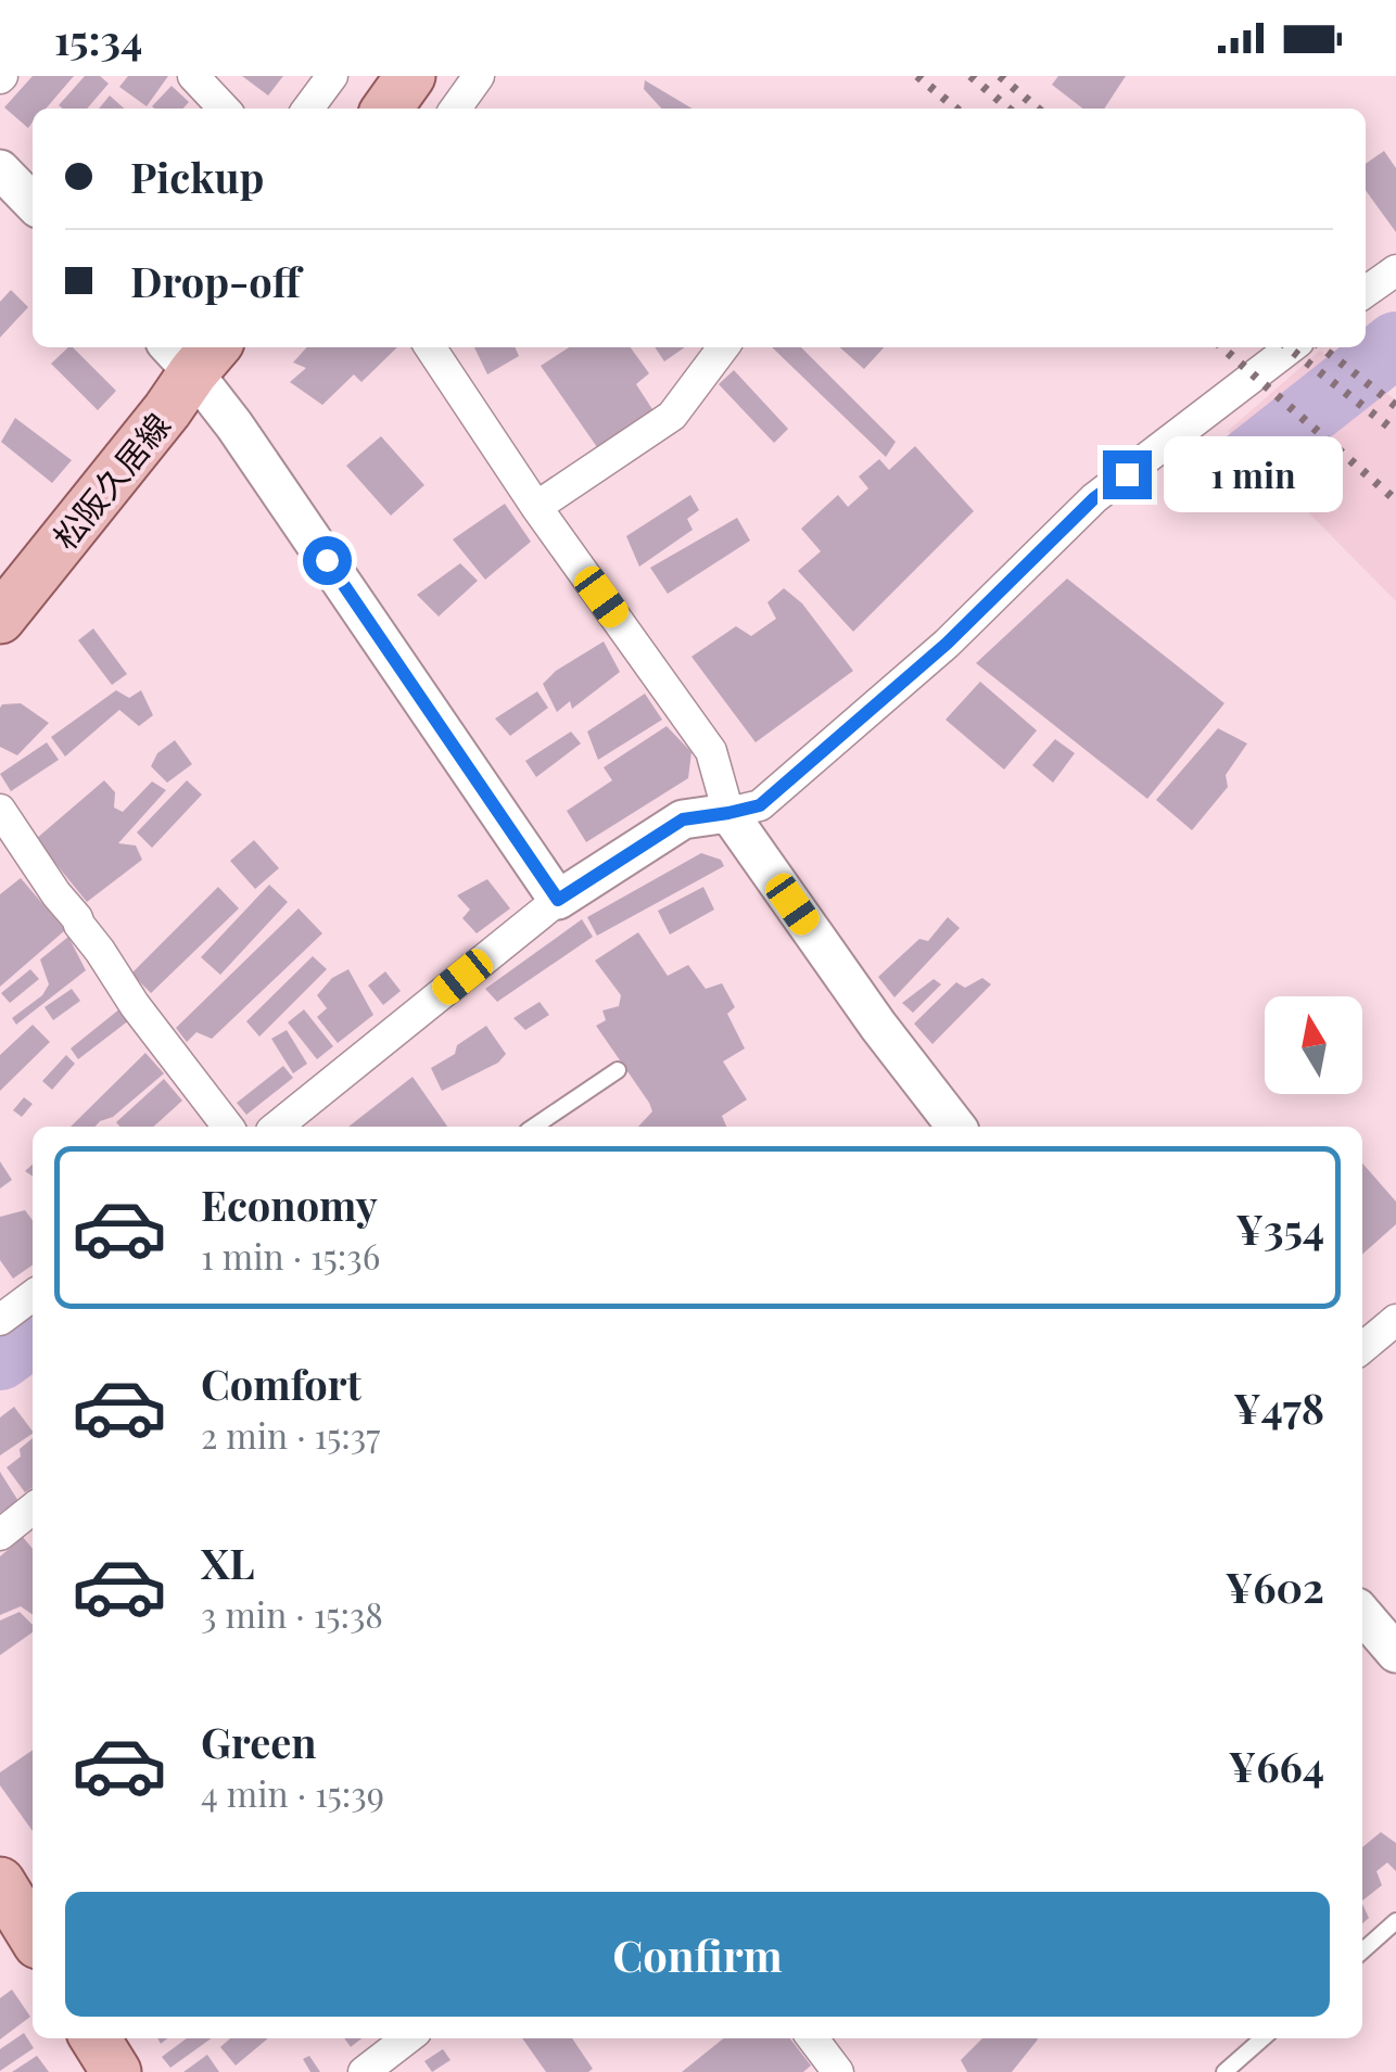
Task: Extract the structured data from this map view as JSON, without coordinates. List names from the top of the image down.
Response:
{
  "streets": {
    "main road": ["松阪久居線"]
  },
  "north": "top",
  "page": {
    "status": "15:34",
    "banner": ["Pickup", "Drop-off"],
    "bubble": "1 min",
    "list": [
      {
        "name": "Economy",
        "note": "1 min · 15:36",
        "value": "¥354"
      },
      {
        "name": "Comfort",
        "note": "2 min · 15:37",
        "value": "¥478"
      },
      {
        "name": "XL",
        "note": "3 min · 15:38",
        "value": "¥602"
      },
      {
        "name": "Green",
        "note": "4 min · 15:39",
        "value": "¥664"
      }
    ],
    "buttons": "Confirm"
  }
}
